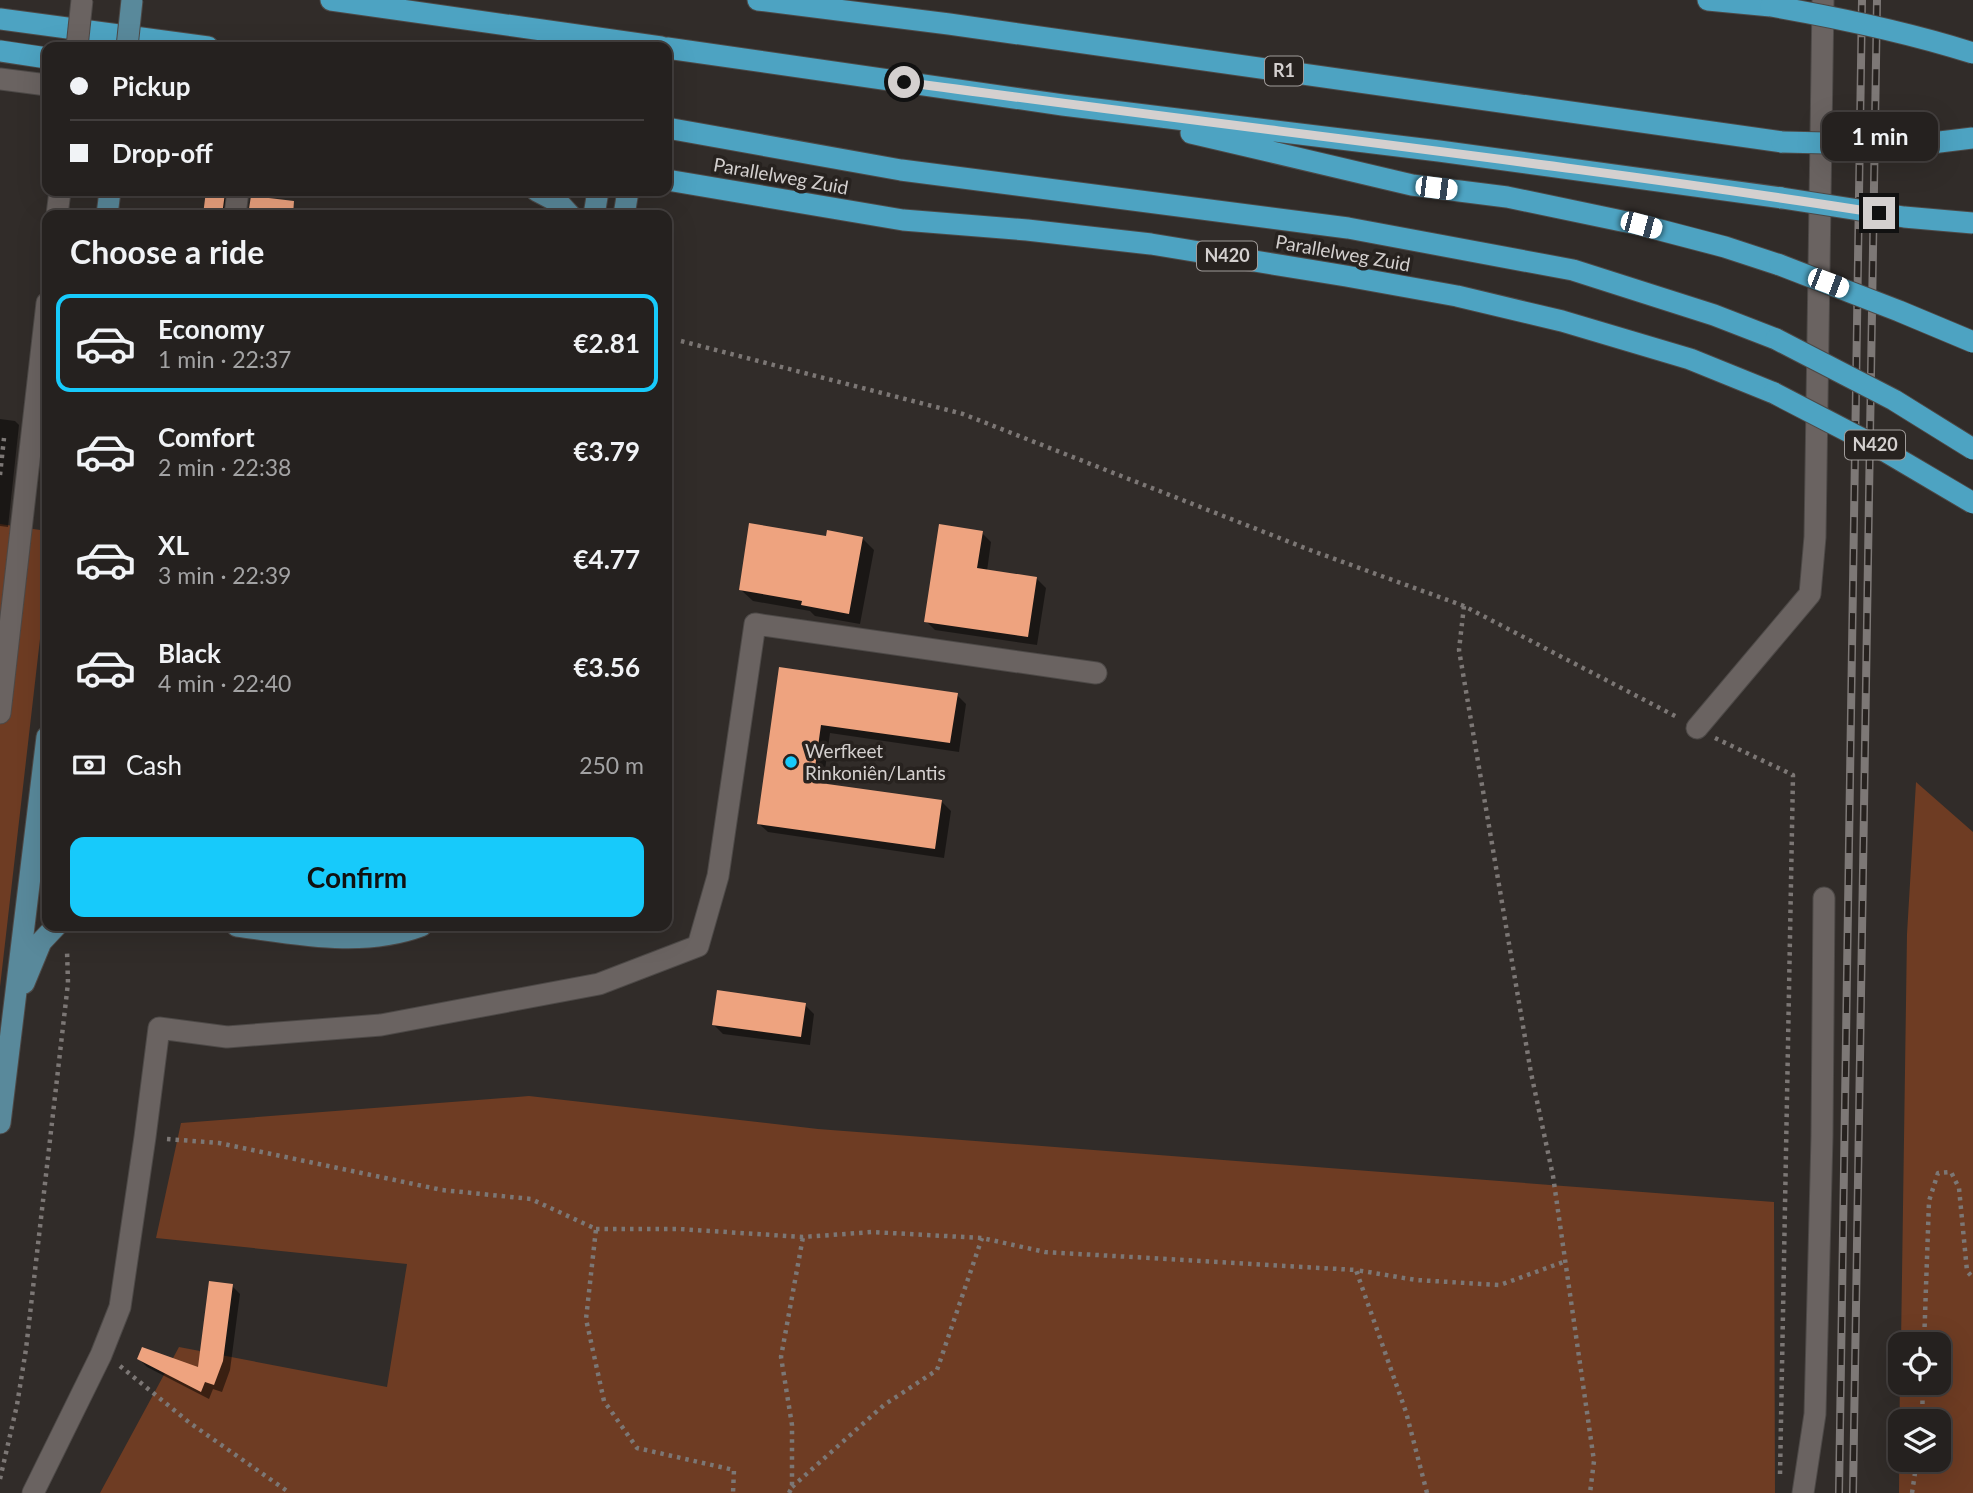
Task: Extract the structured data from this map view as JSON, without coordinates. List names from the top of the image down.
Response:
{
  "streets": {
    "highway": ["R1", "Parallelweg Zuid", "N420"]
  },
  "places": ["Werfkeet Rinkoniên/Lantis"],
  "page": {
    "banner": ["Pickup", "Drop-off"],
    "bubble": "1 min",
    "heading": "Choose a ride",
    "list": [
      {
        "name": "Economy",
        "note": "1 min · 22:37",
        "value": "€2.81"
      },
      {
        "name": "Comfort",
        "note": "2 min · 22:38",
        "value": "€3.79"
      },
      {
        "name": "XL",
        "note": "3 min · 22:39",
        "value": "€4.77"
      },
      {
        "name": "Black",
        "note": "4 min · 22:40",
        "value": "€3.56"
      }
    ],
    "pay": ["Cash", "250 m"],
    "buttons": "Confirm"
  }
}
